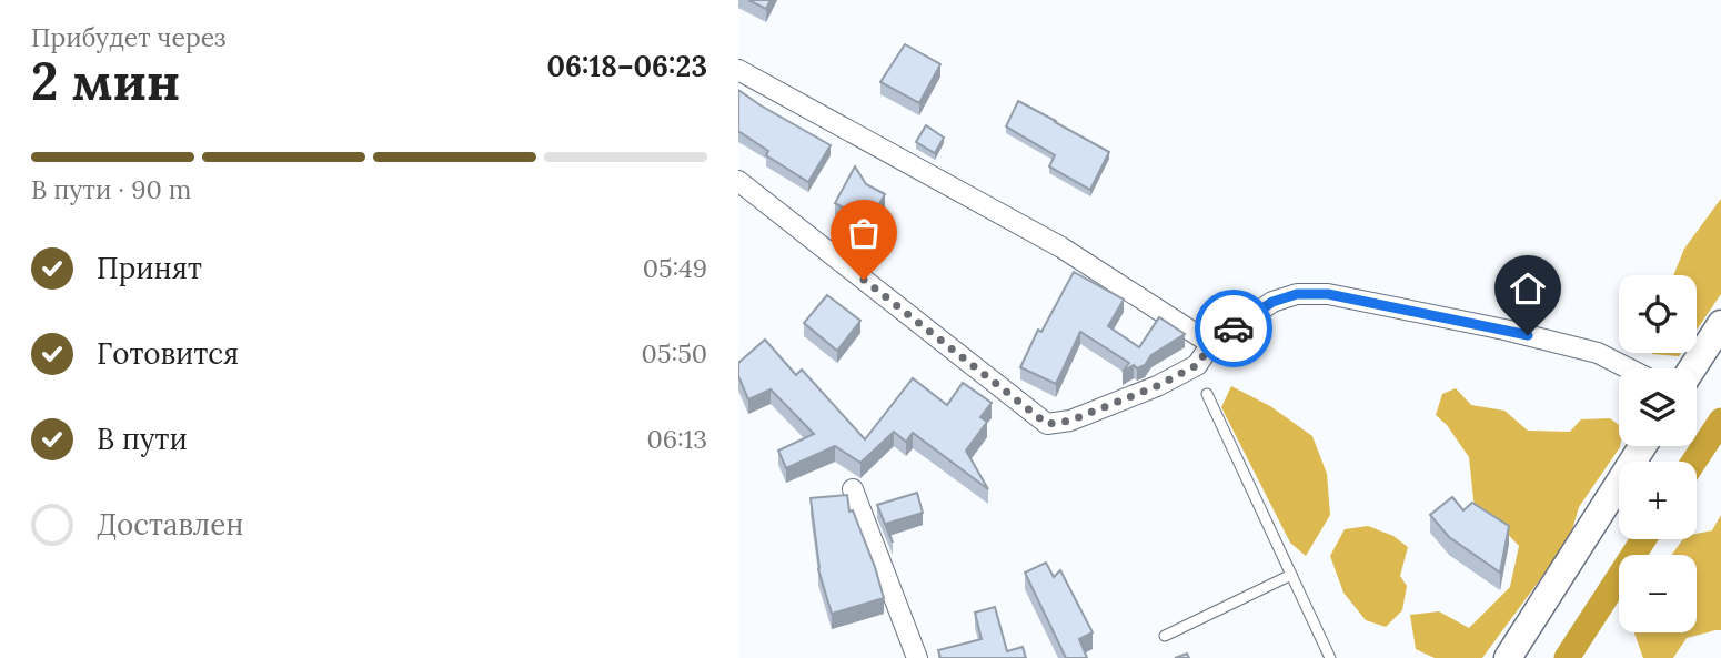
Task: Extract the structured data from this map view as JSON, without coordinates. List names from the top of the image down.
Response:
{
  "page": {
    "heading": ["2 мин", "Прибудет через", "06:18–06:23"],
    "bar": "В пути · 90 m",
    "list": [
      ["Принят", "05:49"],
      ["Готовится", "05:50"],
      ["В пути", "06:13"],
      "Доставлен"
    ],
    "map_buttons": ["+", "−"]
  }
}
